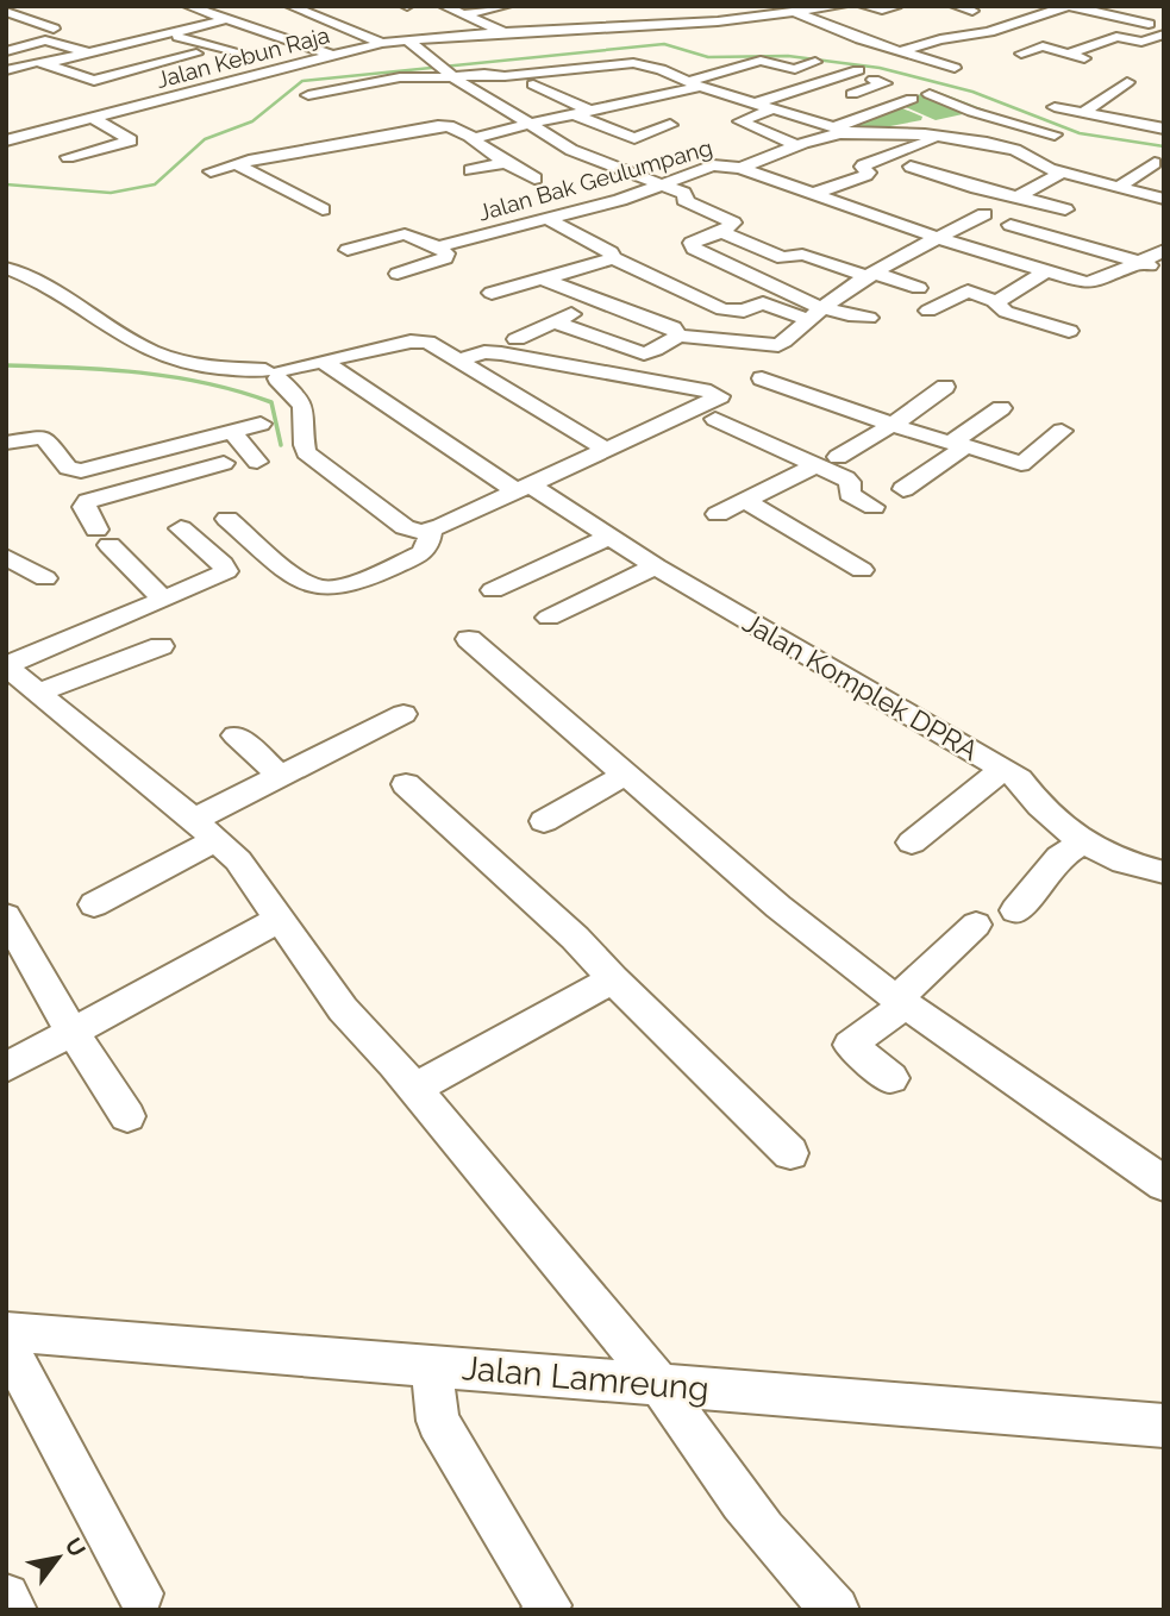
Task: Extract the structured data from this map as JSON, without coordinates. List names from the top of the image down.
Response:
{
  "streets": {
    "street": [
      "Jalan Kebun Raja",
      "Jalan Bak Geulumpang",
      "Jalan Komplek DPRA",
      "Jalan Lamreung"
    ]
  },
  "north": "top right"
}
